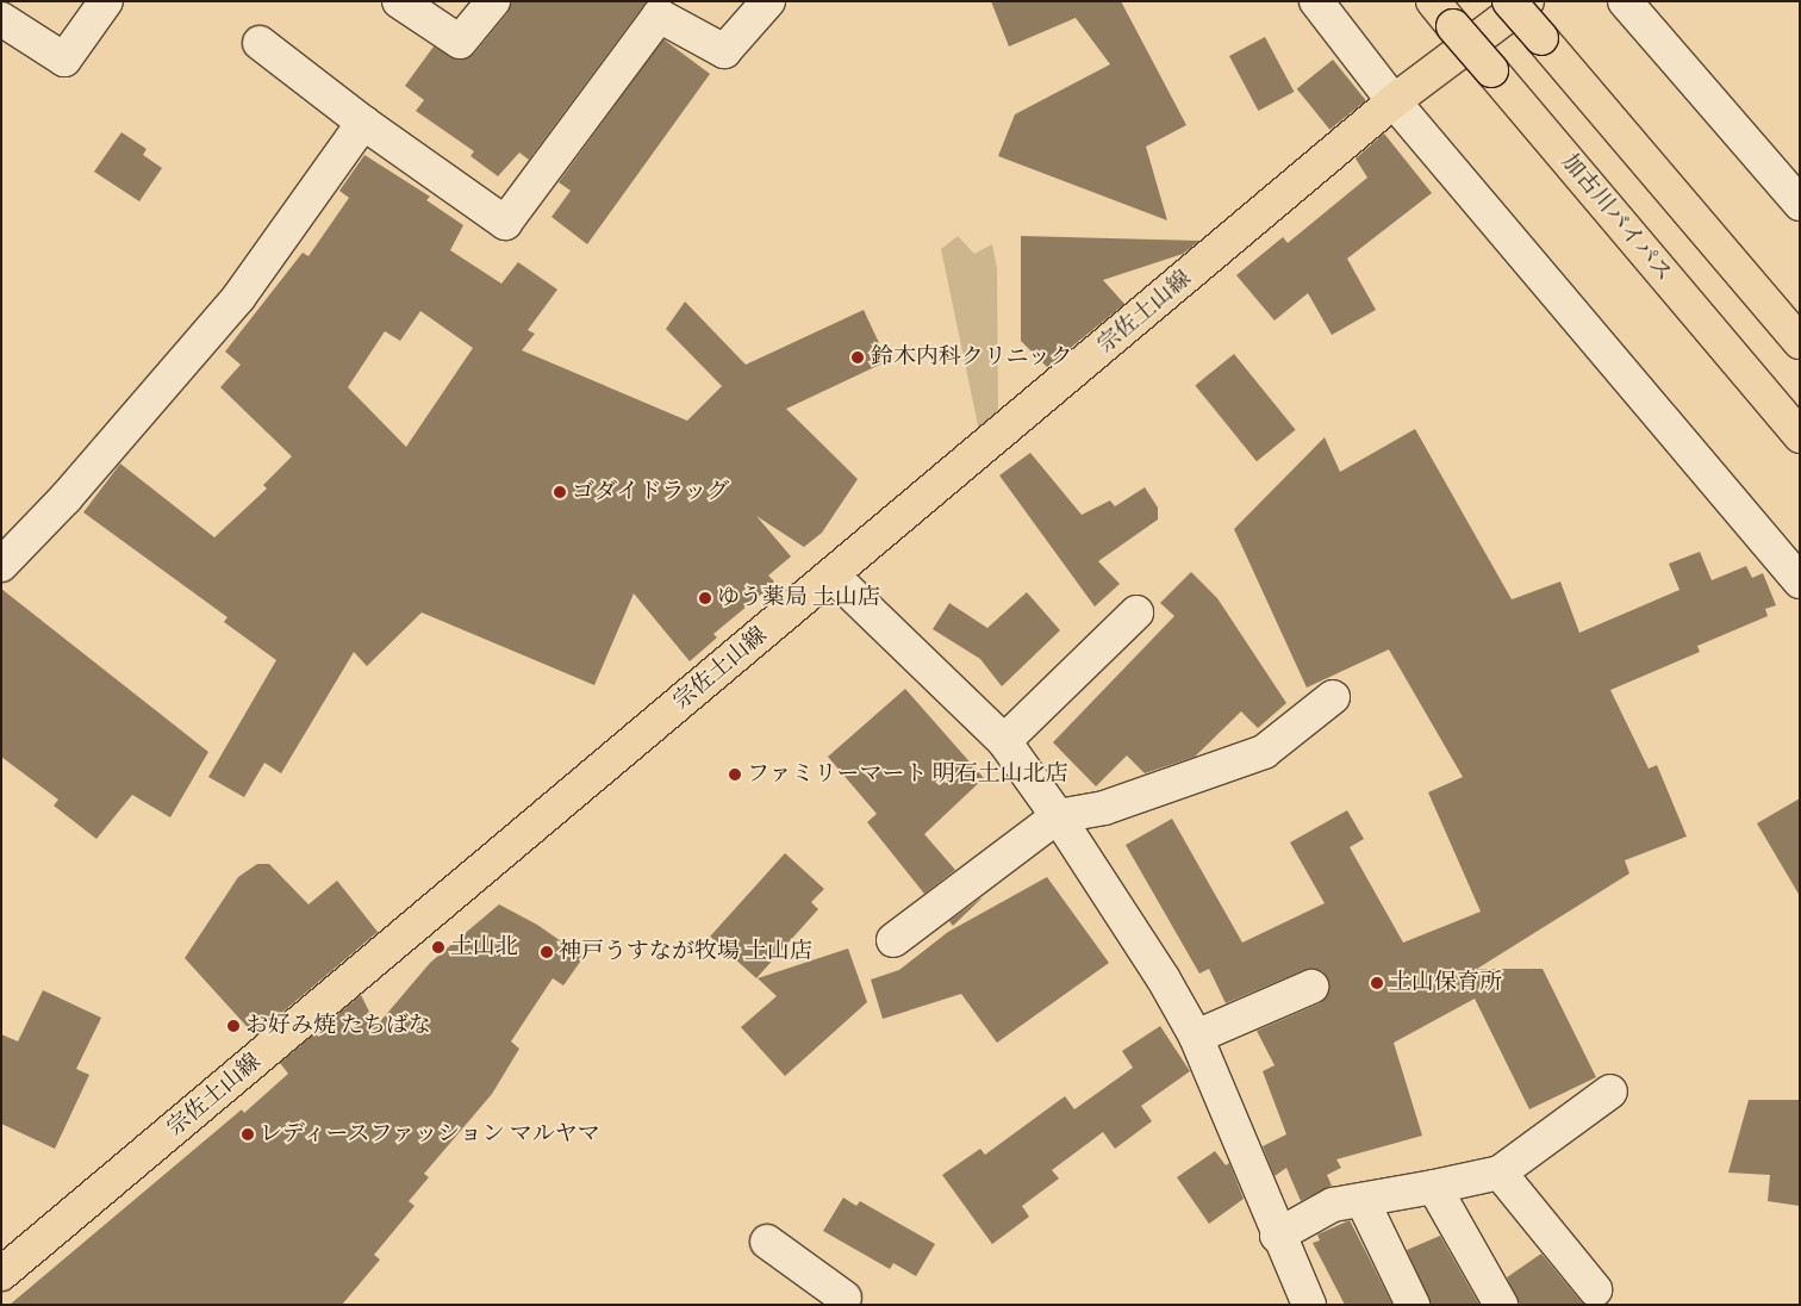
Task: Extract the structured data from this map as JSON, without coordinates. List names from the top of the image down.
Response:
{
  "streets": {
    "main road": ["加古川バイパス", "宗佐土山線"]
  },
  "places": [
    "鈴木内科クリニック",
    "ゴダイドラッグ",
    "ゆう薬局 土山店",
    "ファミリーマート 明石土山北店",
    "土山北",
    "神戸うすなが牧場 土山店",
    "土山保育所",
    "お好み焼 たちばな",
    "レディースファッション マルヤマ"
  ]
}
